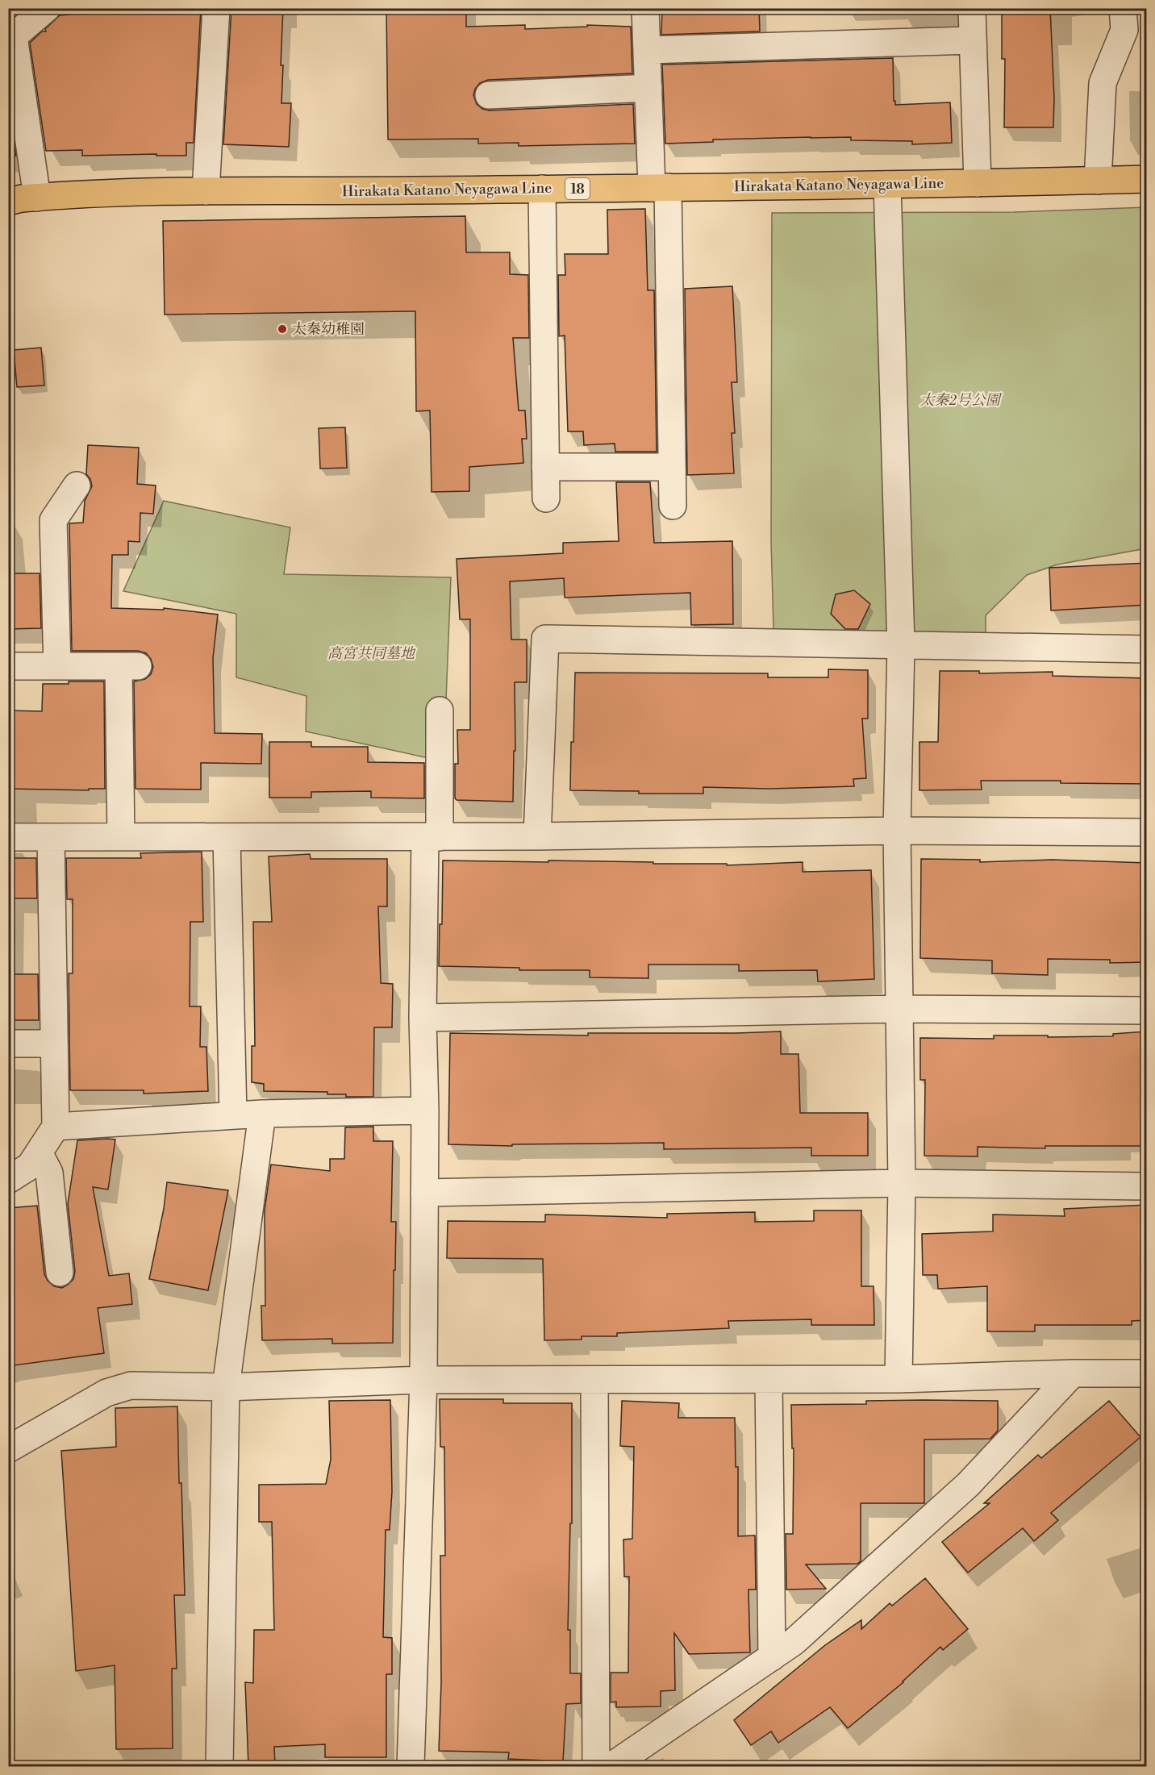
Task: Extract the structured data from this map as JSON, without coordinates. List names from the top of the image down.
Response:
{
  "streets": {
    "main road": ["Hirakata Katano Neyagawa Line", "18"]
  },
  "parks": ["太秦2号公園", "高宮共同墓地"],
  "places": ["太秦幼稚園"]
}
